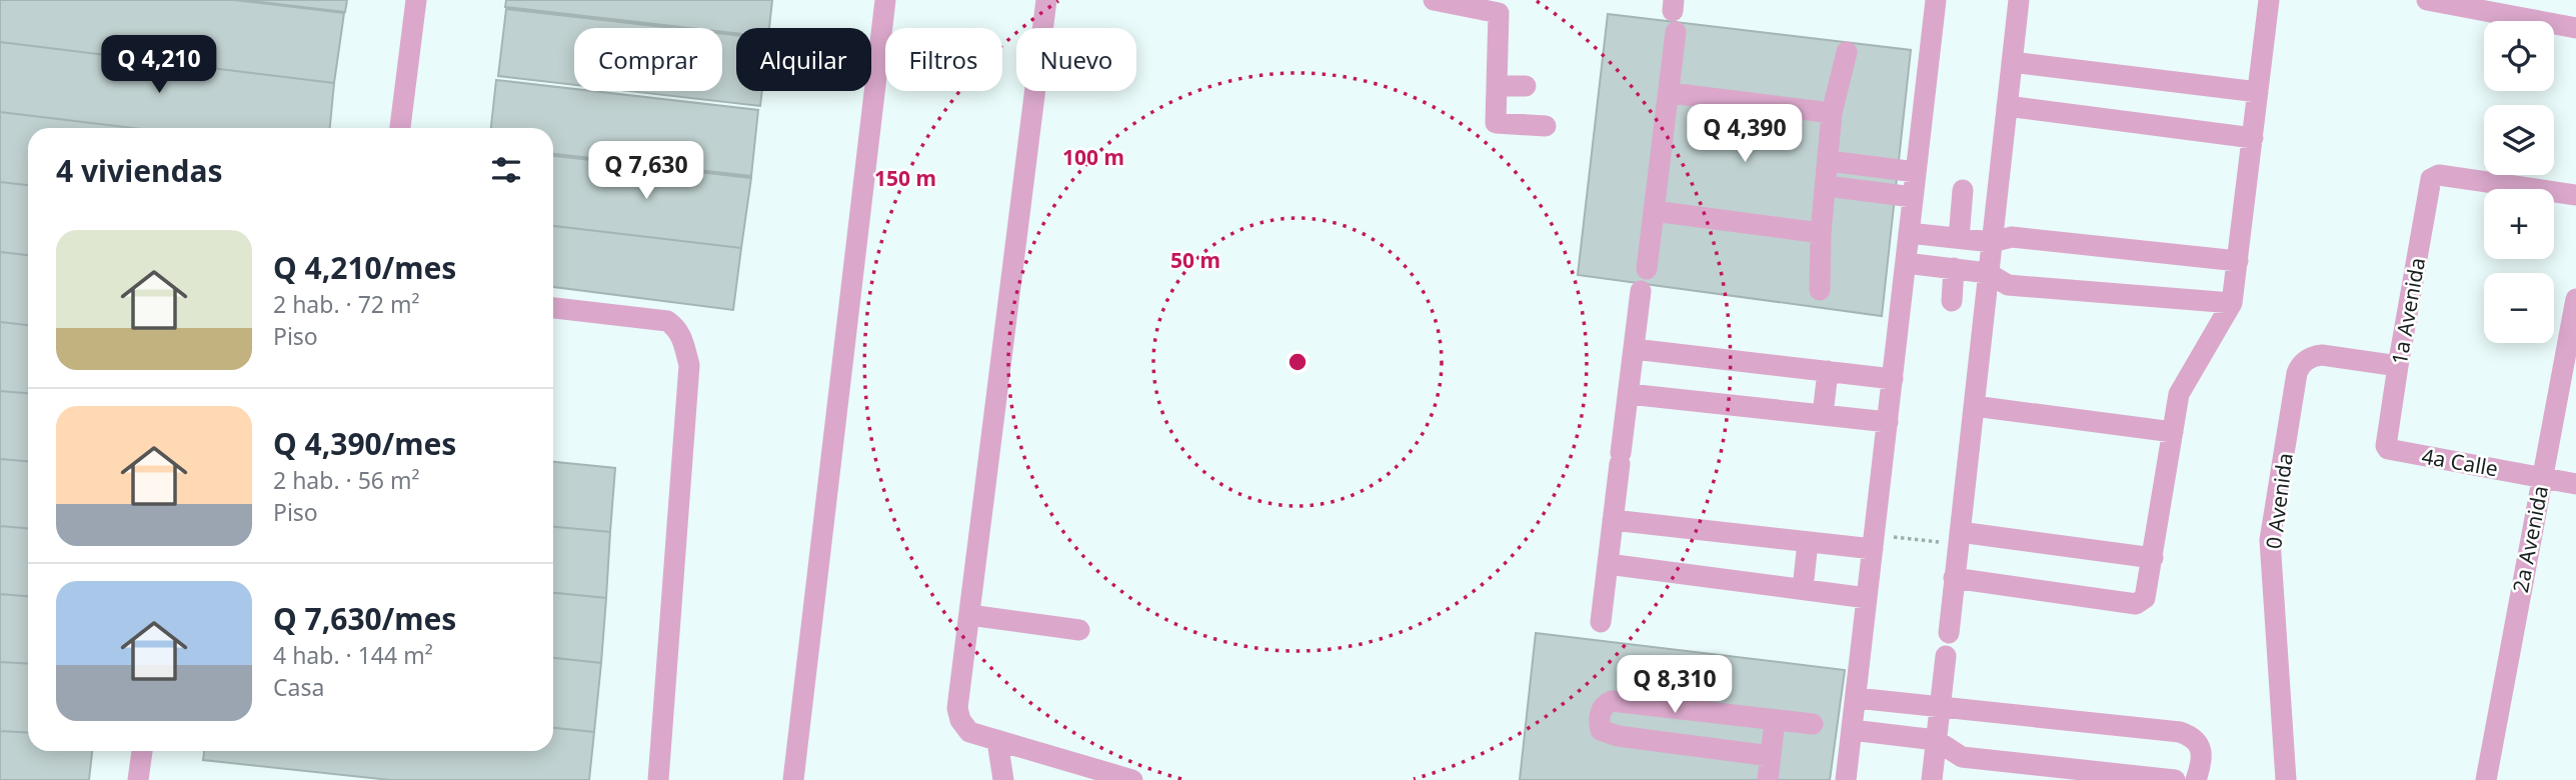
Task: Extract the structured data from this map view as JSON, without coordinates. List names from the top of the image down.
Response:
{
  "streets": {
    "street": [
      "1a Avenida",
      "4a Calle",
      "0 Avenida",
      "2a Avenida"
    ]
  },
  "crossings": [
    ["1a Avenida", "4a Calle"],
    ["1a Avenida", "0 Avenida"],
    ["4a Calle", "2a Avenida"]
  ],
  "page": {
    "map_buttons": ["+", "−"],
    "chip": [
      "Comprar",
      "Alquilar",
      "Filtros",
      "Nuevo"
    ],
    "price": [
      "Q 4,210",
      "Q 4,390",
      "Q 7,630",
      "Q 8,310"
    ],
    "heading": "4 viviendas",
    "list": [
      {
        "name": "Q 4,210/mes",
        "note": "2 hab. · 72 m² · Piso"
      },
      {
        "name": "Q 4,390/mes",
        "note": "2 hab. · 56 m² · Piso"
      },
      {
        "name": "Q 7,630/mes",
        "note": "4 hab. · 144 m² · Casa"
      }
    ]
  },
  "rings": ["100 m", "150 m", "50 m"]
}
